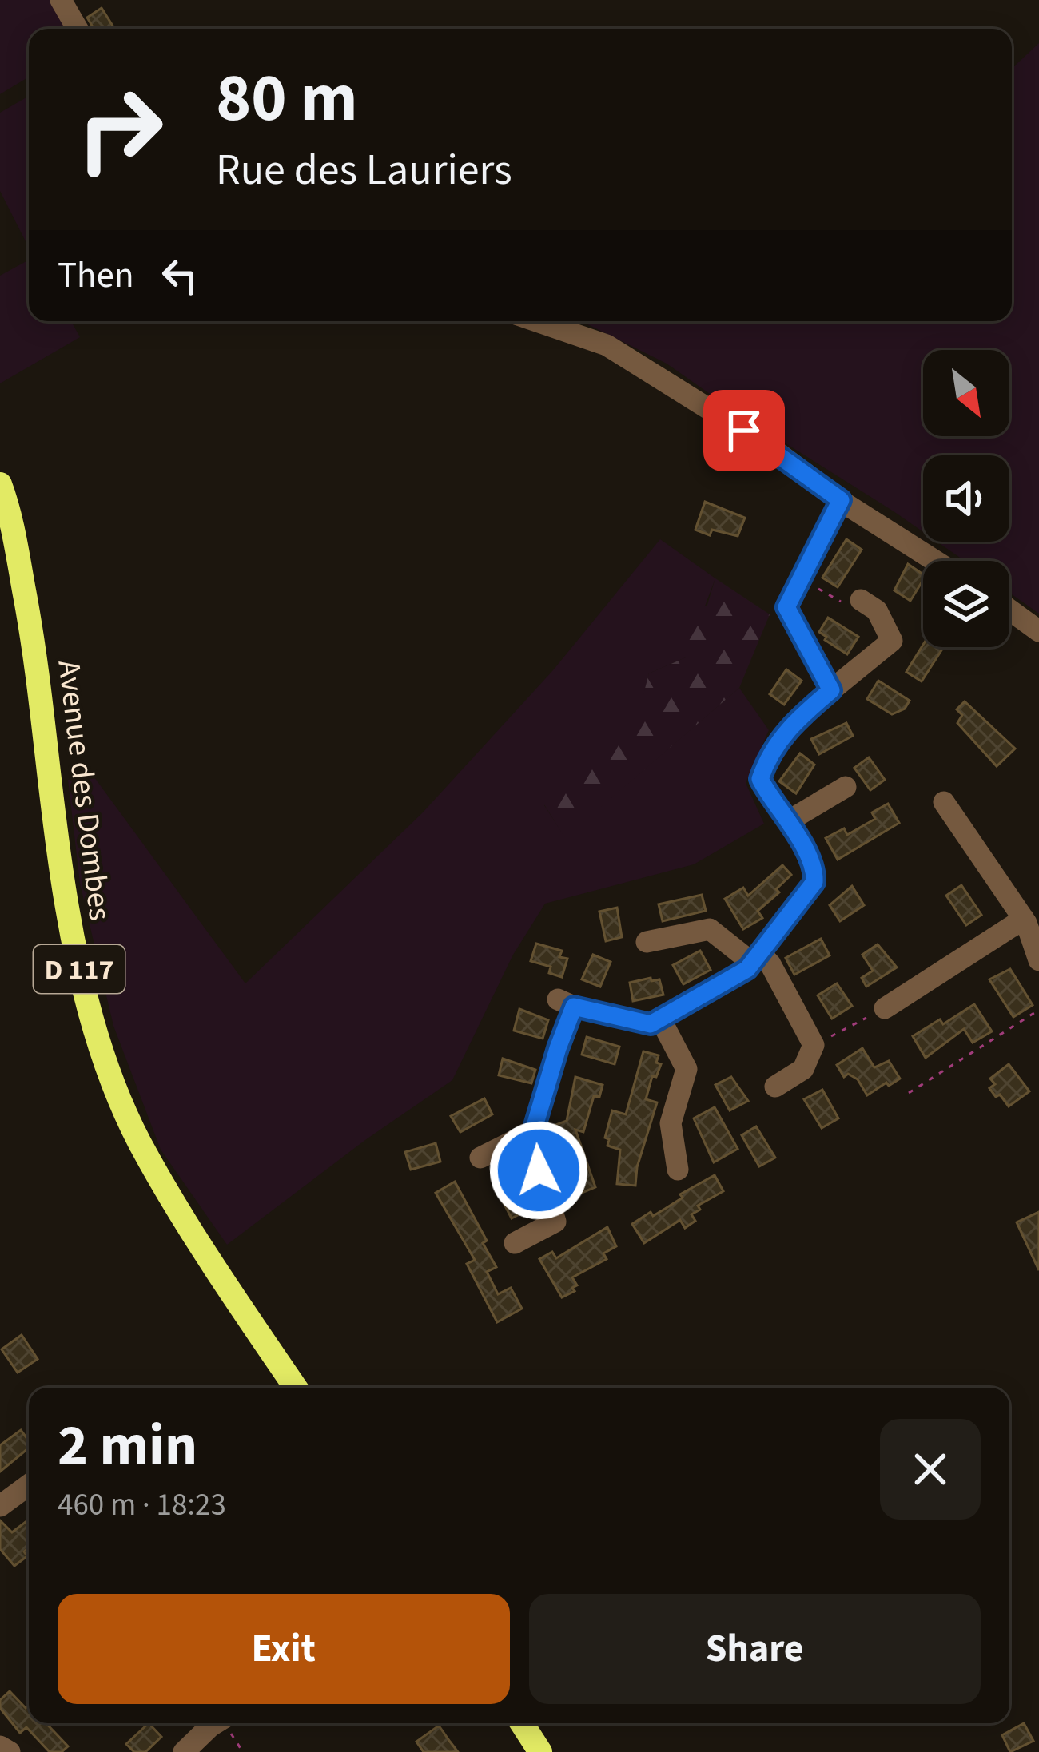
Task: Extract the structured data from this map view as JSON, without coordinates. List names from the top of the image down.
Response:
{
  "streets": {
    "main road": ["Avenue des Dombes", "D 117"]
  },
  "north": "bottom right",
  "page": {
    "turn": ["80 m", "Rue des Lauriers"],
    "then": "Then",
    "heading": ["2 min", "460 m · 18:23"],
    "buttons": ["Exit", "Share"]
  }
}
